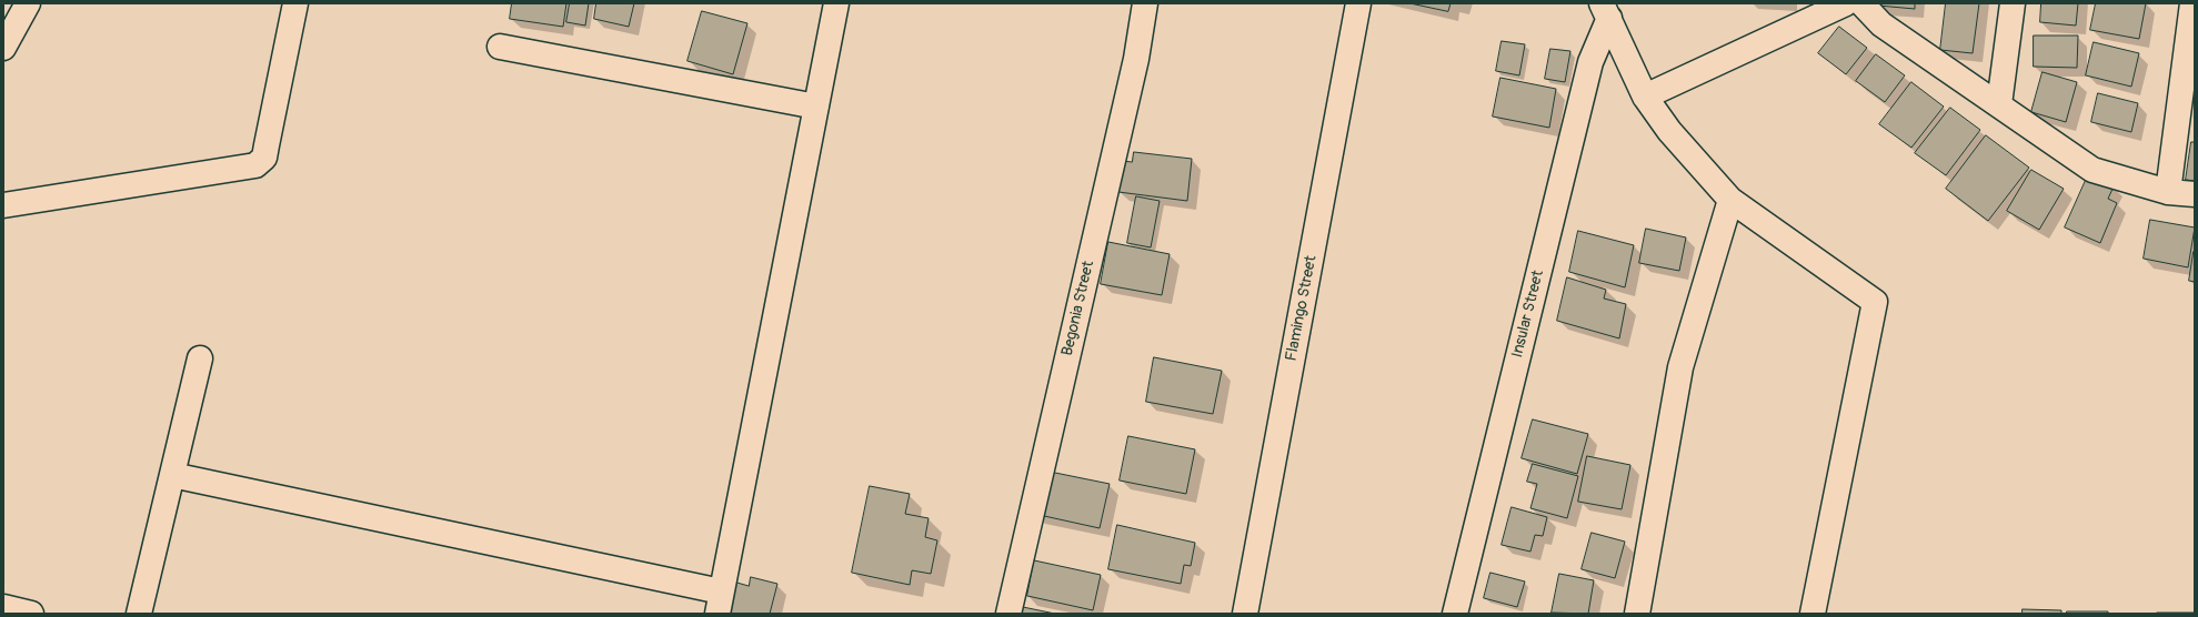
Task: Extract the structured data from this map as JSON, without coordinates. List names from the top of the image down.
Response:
{
  "streets": {
    "street": ["Begonia Street", "Flamingo Street", "Insular Street"]
  }
}
